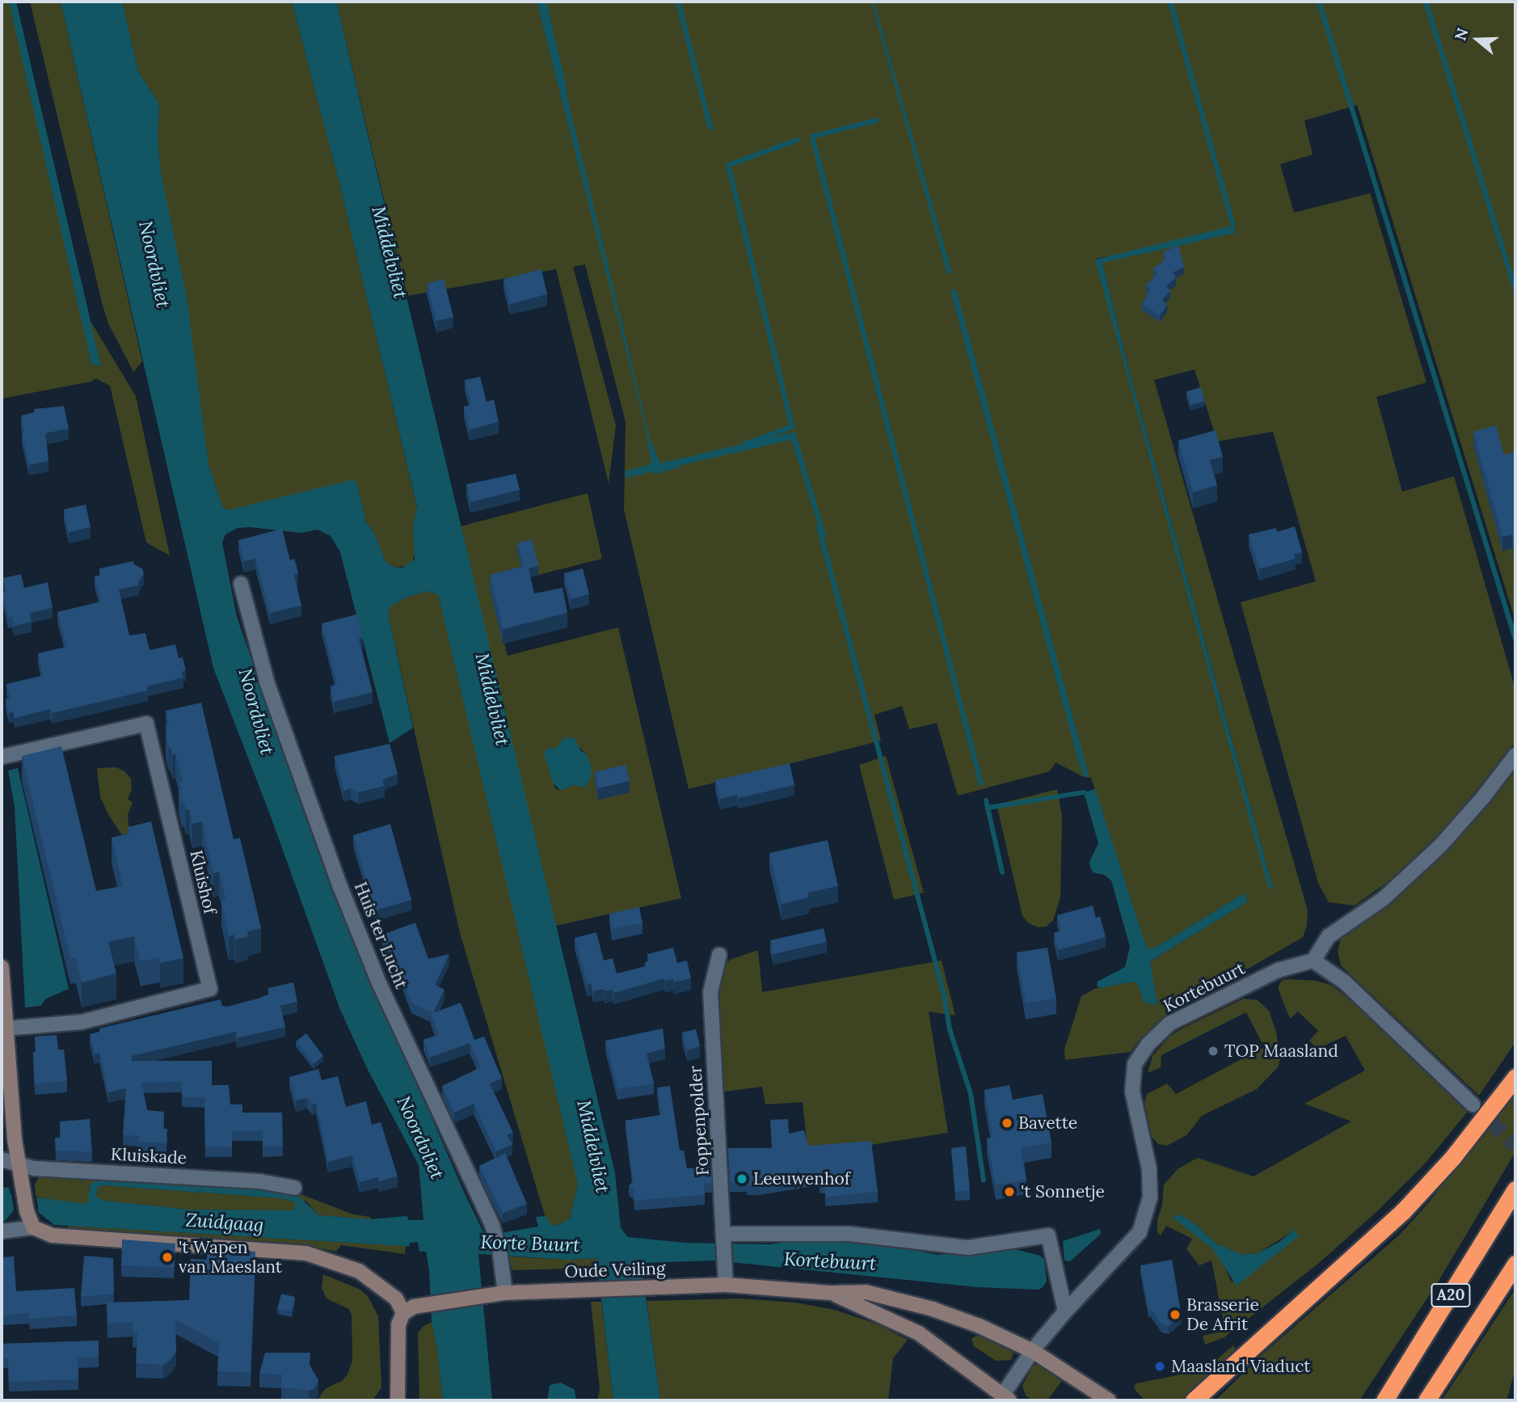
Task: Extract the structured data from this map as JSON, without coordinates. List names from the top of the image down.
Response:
{
  "streets": {
    "highway": ["A20"],
    "main road": ["Oude Veiling"],
    "street": [
      "Kluishof",
      "Huis ter Lucht",
      "Kortebuurt",
      "Foppenpolder",
      "Kluiskade"
    ]
  },
  "crossings": [
    ["Huis ter Lucht", "Oude Veiling"],
    ["Kortebuurt", "Oude Veiling"],
    ["Foppenpolder", "Oude Veiling"]
  ],
  "water": [
    "Middelvliet",
    "Noordvliet",
    "Zuidgaag",
    "Korte Buurt",
    "Kortebuurt"
  ],
  "places": [
    "TOP Maasland",
    "Bavette",
    "Leeuwenhof",
    "'t Sonnetje",
    "'t Wapen van Maeslant",
    "Brasserie De Afrit",
    "Maasland Viaduct"
  ],
  "north": "left"
}
